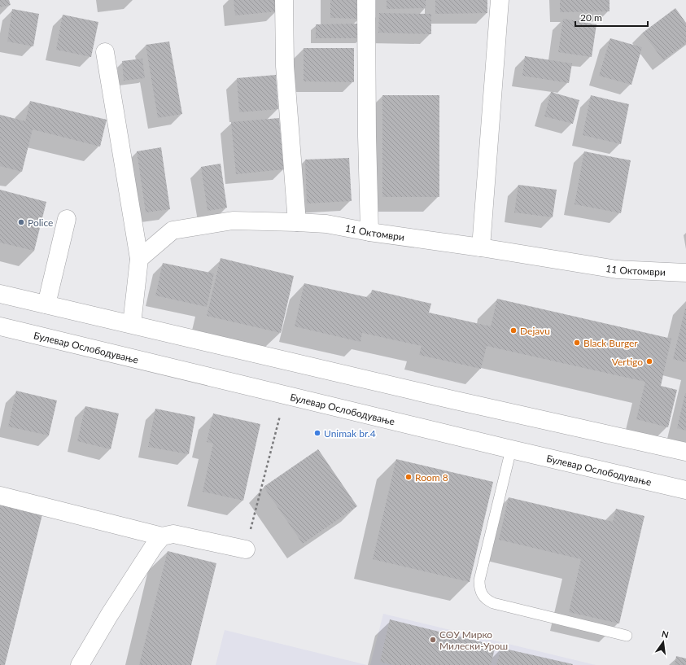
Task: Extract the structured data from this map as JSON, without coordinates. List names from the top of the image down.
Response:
{
  "streets": {
    "street": ["11 Октомври", "Булевар Ослободување"]
  },
  "places": [
    "Police",
    "Dejavu",
    "Black Burger",
    "Vertigo",
    "Unimak br.4",
    "Room 8",
    "СОУ Мирко Милески-Урош"
  ],
  "scale_bar": "20 m",
  "north": "top"
}
